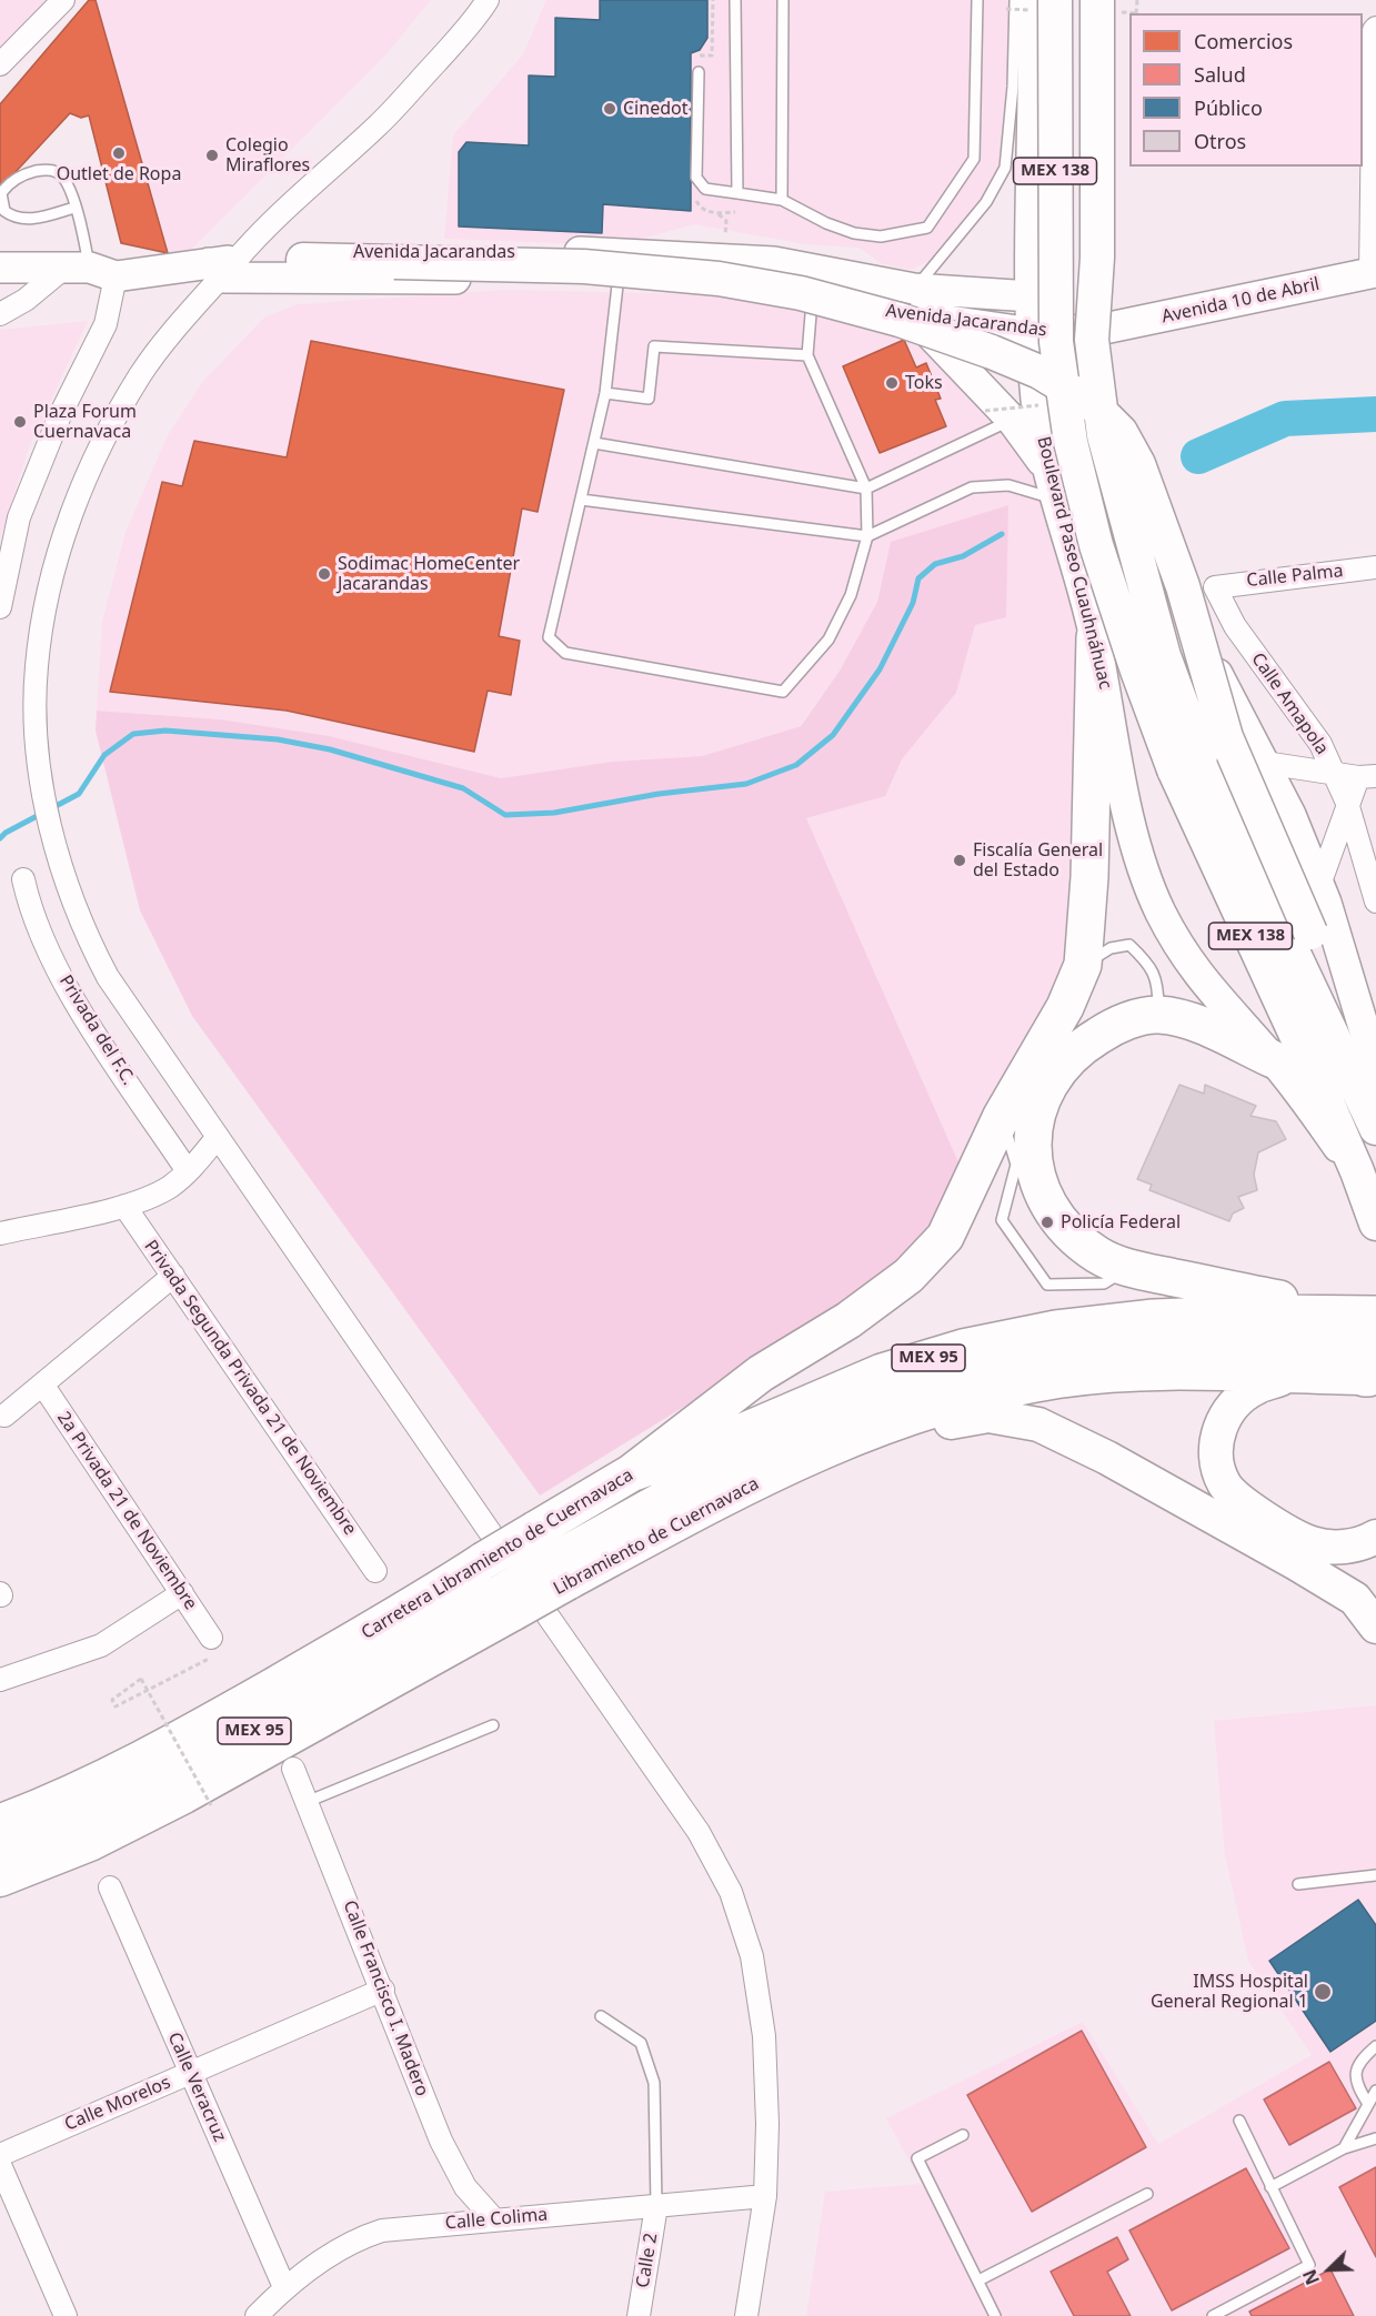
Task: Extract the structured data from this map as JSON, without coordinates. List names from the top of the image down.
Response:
{
  "streets": {
    "highway": ["MEX 95", "Carretera Libramiento de Cuernavaca"],
    "main road": [
      "MEX 138",
      "Avenida Jacarandas",
      "Avenida 10 de Abril",
      "Boulevard Paseo Cuauhnáhuac",
      "Libramiento de Cuernavaca"
    ],
    "street": [
      "Calle Palma",
      "Calle Amapola",
      "Privada del F.C.",
      "Privada Segunda Privada 21 de Noviembre",
      "2a Privada 21 de Noviembre",
      "Calle Francisco I. Madero",
      "Calle Veracruz",
      "Calle Morelos",
      "Calle Colima",
      "Calle 2"
    ]
  },
  "crossings": [
    ["MEX 138", "Avenida Jacarandas"],
    ["MEX 138", "Avenida 10 de Abril"],
    ["Avenida Jacarandas", "Avenida 10 de Abril"],
    ["Avenida Jacarandas", "Boulevard Paseo Cuauhnáhuac"],
    ["Calle Palma", "Calle Amapola"],
    ["MEX 95", "Carretera Libramiento de Cuernavaca"],
    ["Libramiento de Cuernavaca", "Carretera Libramiento de Cuernavaca"],
    ["Calle Francisco I. Madero", "Calle Morelos"],
    ["Calle Francisco I. Madero", "Calle Colima"],
    ["Calle Veracruz", "Calle Morelos"],
    ["Calle Veracruz", "Calle Colima"],
    ["Calle Colima", "Calle 2"]
  ],
  "places": [
    "Cinedot",
    "Outlet de Ropa",
    "Colegio Miraflores",
    "Toks",
    "Plaza Forum Cuernavaca",
    "Sodimac HomeCenter Jacarandas",
    "Fiscalía General del Estado",
    "Policía Federal",
    "IMSS Hospital General Regional 1"
  ],
  "legend": [
    "Comercios",
    "Salud",
    "Público",
    "Otros"
  ],
  "north": "bottom left"
}
